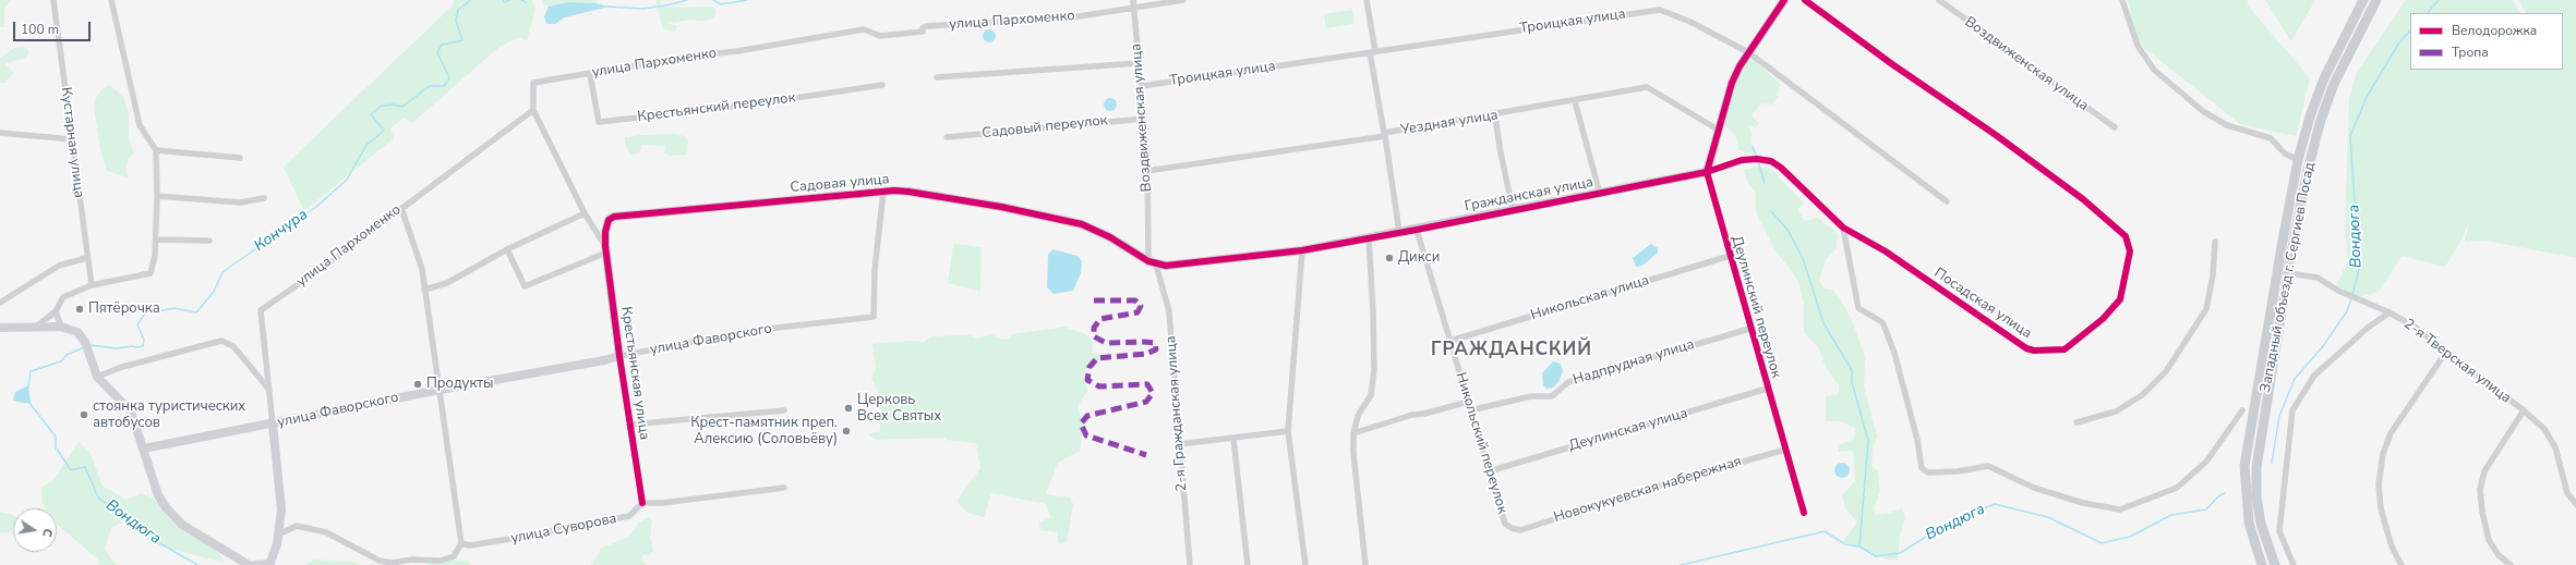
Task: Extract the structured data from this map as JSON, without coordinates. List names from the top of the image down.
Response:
{
  "streets": {
    "main road": ["Западный объезд г. Сергиев Посад"],
    "street": [
      "улица Пархоменко",
      "Троицкая улица",
      "Воздвиженская улица",
      "Крестьянский переулок",
      "Уездная улица",
      "Садовый переулок",
      "Кустарная улица",
      "Садовая улица",
      "Гражданская улица",
      "Никольская улица",
      "Посадская улица",
      "Деулинский переулок",
      "улица Фаворского",
      "2-я Тверская улица",
      "Надпрудная улица",
      "Крестьянская улица",
      "2-я Гражданская улица",
      "Деулинская улица",
      "Никольский переулок",
      "Новокукуевская набережная",
      "улица Суворова"
    ]
  },
  "crossings": [
    ["улица Пархоменко", "Воздвиженская улица"],
    ["улица Пархоменко", "Крестьянский переулок"],
    ["улица Пархоменко", "Крестьянская улица"],
    ["Троицкая улица", "Воздвиженская улица"],
    ["Воздвиженская улица", "Уездная улица"],
    ["Воздвиженская улица", "Садовый переулок"],
    ["Воздвиженская улица", "Садовая улица"],
    ["Воздвиженская улица", "2-я Гражданская улица"],
    ["Садовая улица", "Гражданская улица"],
    ["Садовая улица", "улица Фаворского"],
    ["Садовая улица", "Крестьянская улица"],
    ["Садовая улица", "2-я Гражданская улица"],
    ["Гражданская улица", "Посадская улица"],
    ["Гражданская улица", "Деулинский переулок"],
    ["Гражданская улица", "Никольский переулок"],
    ["Западный объезд г. Сергиев Посад", "2-я Тверская улица"],
    ["Никольская улица", "Деулинский переулок"],
    ["Никольская улица", "Никольский переулок"],
    ["Посадская улица", "Деулинский переулок"],
    ["Деулинский переулок", "Надпрудная улица"],
    ["Деулинский переулок", "Деулинская улица"],
    ["Деулинский переулок", "Новокукуевская набережная"],
    ["улица Фаворского", "Крестьянская улица"],
    ["Надпрудная улица", "Никольский переулок"],
    ["Крестьянская улица", "улица Суворова"],
    ["Деулинская улица", "Никольский переулок"],
    ["Никольский переулок", "Новокукуевская набережная"]
  ],
  "districts": ["ГРАЖДАНСКИЙ"],
  "water": ["Кончура", "Вондюга"],
  "places": [
    "Дикси",
    "Пятёрочка",
    "Продукты",
    "Церковь Всех Святых",
    "стоянка туристических автобусов",
    "Крест-памятник преп. Алексию (Соловьёву)"
  ],
  "legend": ["Велодорожка", "Тропа"],
  "scale_bar": "100 m",
  "north": "right"
}
